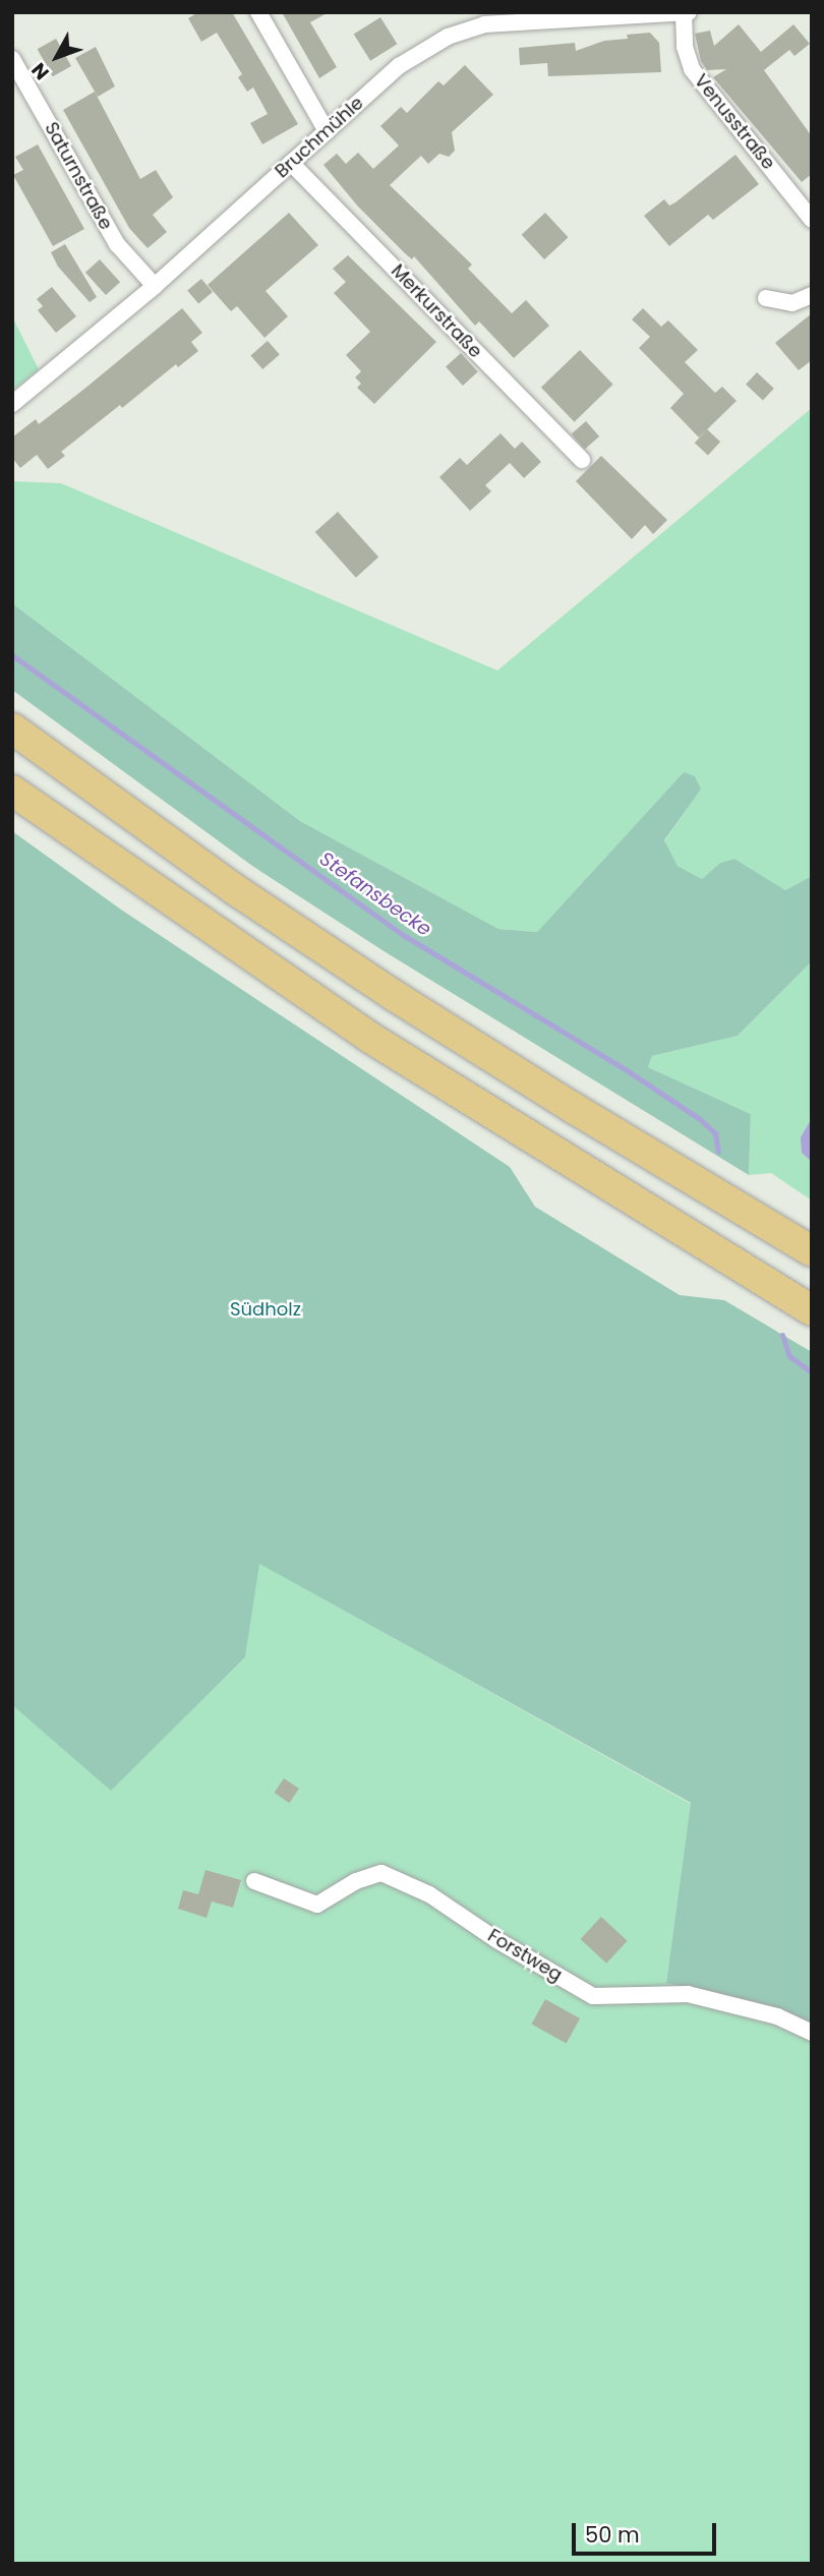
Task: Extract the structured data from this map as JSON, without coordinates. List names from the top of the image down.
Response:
{
  "streets": {
    "street": [
      "Venusstraße",
      "Bruchmühle",
      "Saturnstraße",
      "Merkurstraße",
      "Forstweg"
    ]
  },
  "crossings": [
    ["Venusstraße", "Bruchmühle"],
    ["Bruchmühle", "Saturnstraße"],
    ["Bruchmühle", "Merkurstraße"]
  ],
  "water": ["Stefansbecke"],
  "parks": ["Südholz"],
  "scale_bar": "50 m",
  "north": "bottom left"
}
